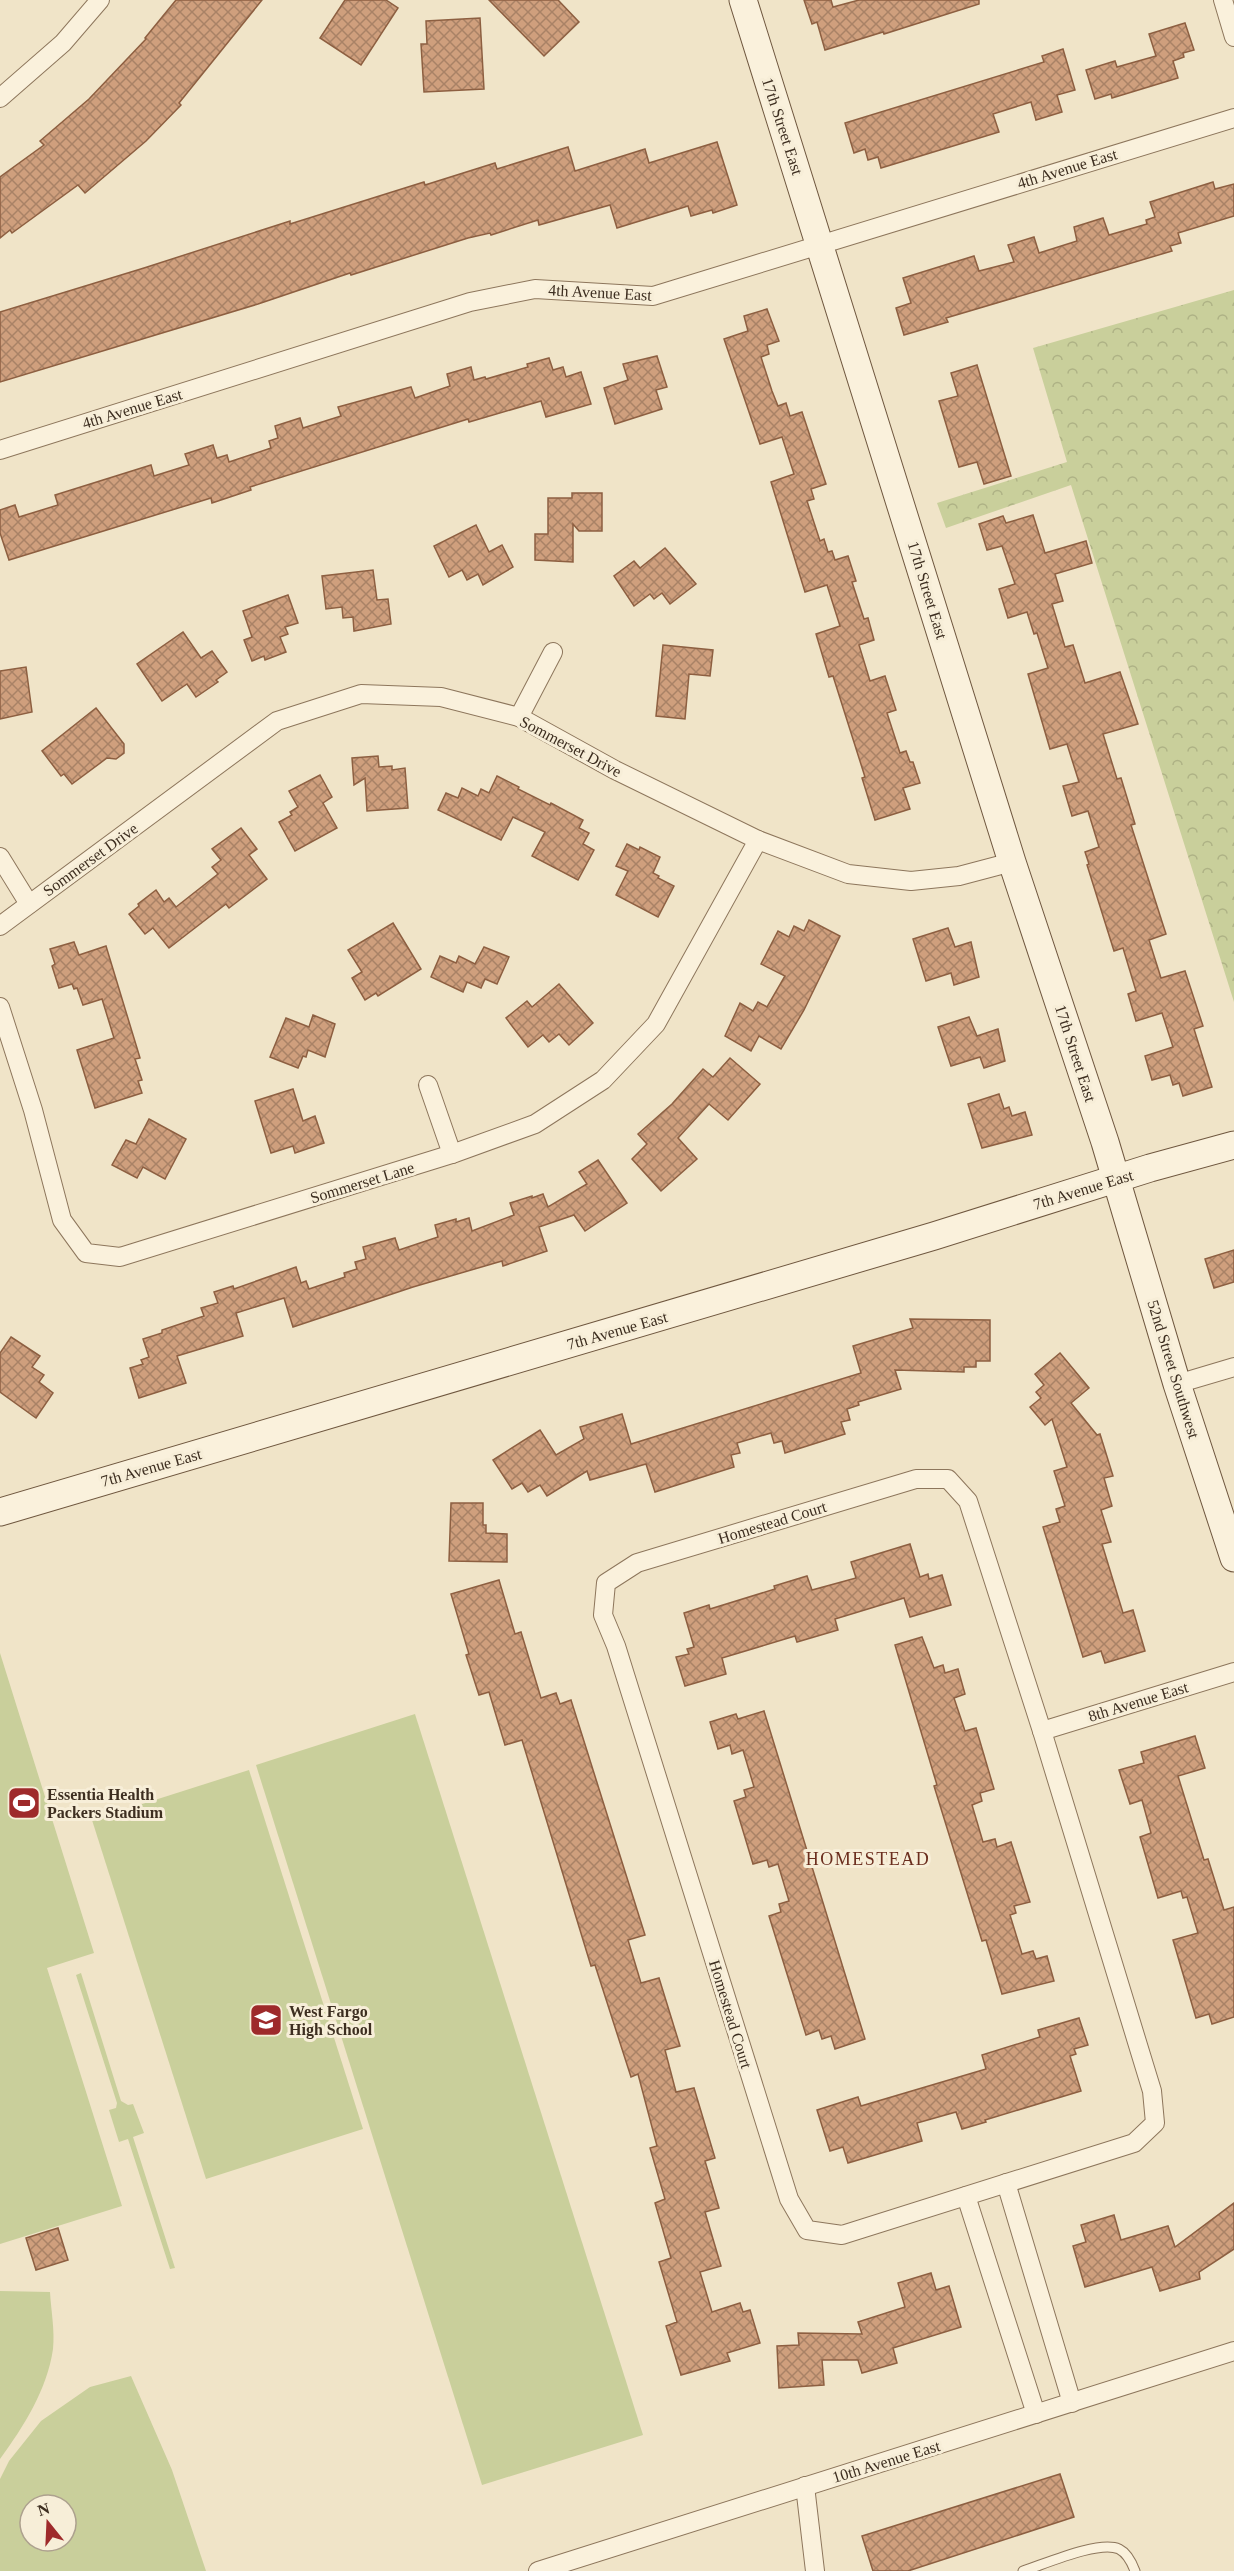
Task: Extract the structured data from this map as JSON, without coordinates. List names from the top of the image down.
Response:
{
  "streets": {
    "street": [
      "17th Street East",
      "4th Avenue East",
      "Sommerset Drive",
      "Sommerset Lane",
      "7th Avenue East",
      "52nd Street Southwest",
      "Homestead Court",
      "8th Avenue East",
      "10th Avenue East"
    ]
  },
  "crossings": [
    ["17th Street East", "4th Avenue East"],
    ["17th Street East", "Sommerset Drive"],
    ["17th Street East", "7th Avenue East"],
    ["17th Street East", "52nd Street Southwest"],
    ["Sommerset Drive", "Sommerset Lane"],
    ["7th Avenue East", "52nd Street Southwest"],
    ["Homestead Court", "8th Avenue East"]
  ],
  "districts": ["HOMESTEAD"],
  "places": {
    "sports": ["Essentia Health Packers Stadium"],
    "school or university": ["West Fargo High School"]
  },
  "north": "top"
}
